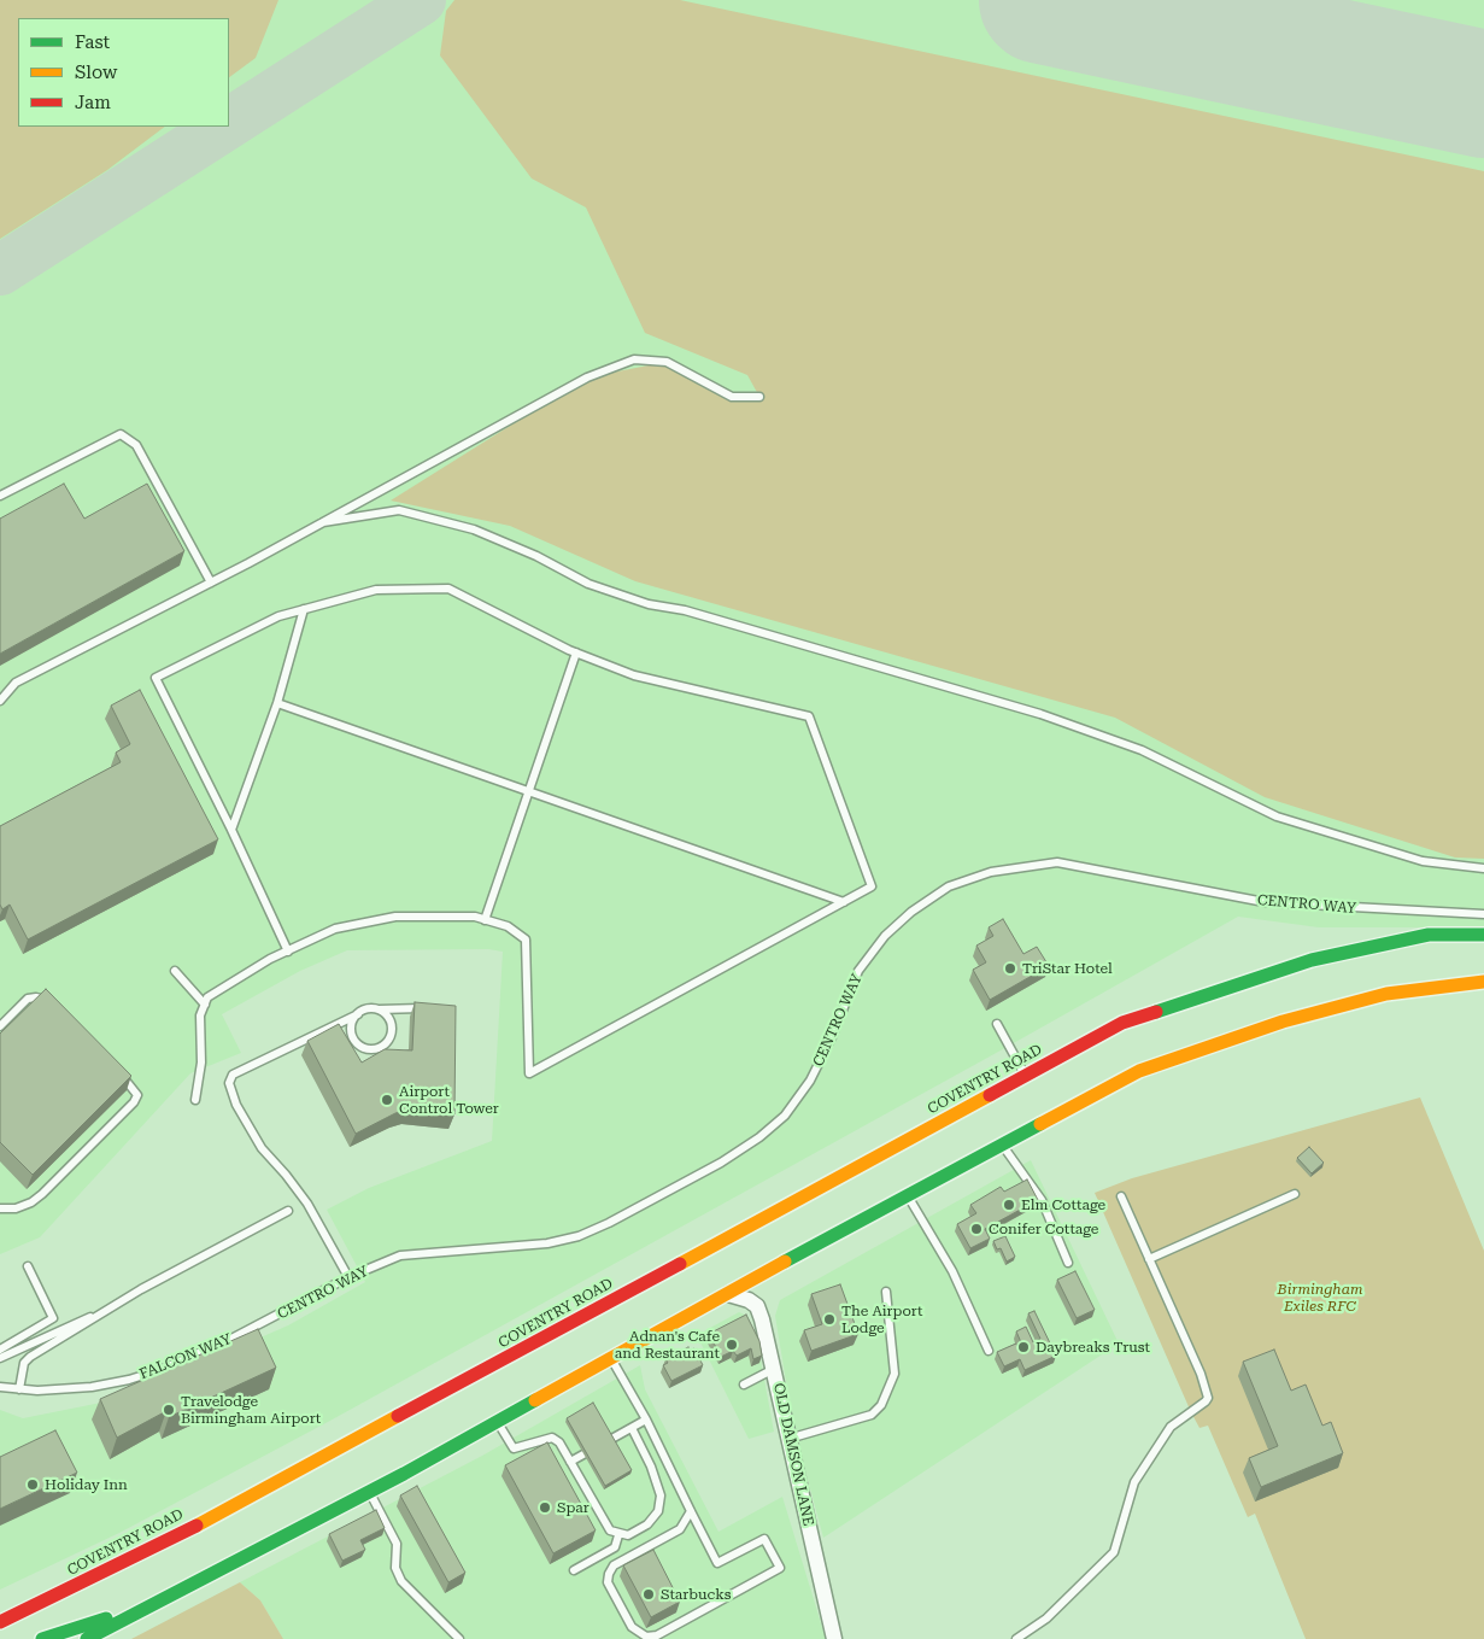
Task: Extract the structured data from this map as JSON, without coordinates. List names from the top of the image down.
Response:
{
  "streets": {
    "highway": ["COVENTRY ROAD"],
    "street": ["OLD DAMSON LANE"],
    "lane": ["CENTRO WAY", "FALCON WAY"]
  },
  "crossings": [
    ["CENTRO WAY", "FALCON WAY"]
  ],
  "parks": ["Birmingham Exiles RFC"],
  "places": [
    "TriStar Hotel",
    "Airport Control Tower",
    "Elm Cottage",
    "Conifer Cottage",
    "The Airport Lodge",
    "Adnan's Cafe and Restaurant",
    "Daybreaks Trust",
    "Travelodge Birmingham Airport",
    "Holiday Inn",
    "Spar",
    "Starbucks"
  ],
  "legend": ["Fast", "Slow", "Jam"]
}
